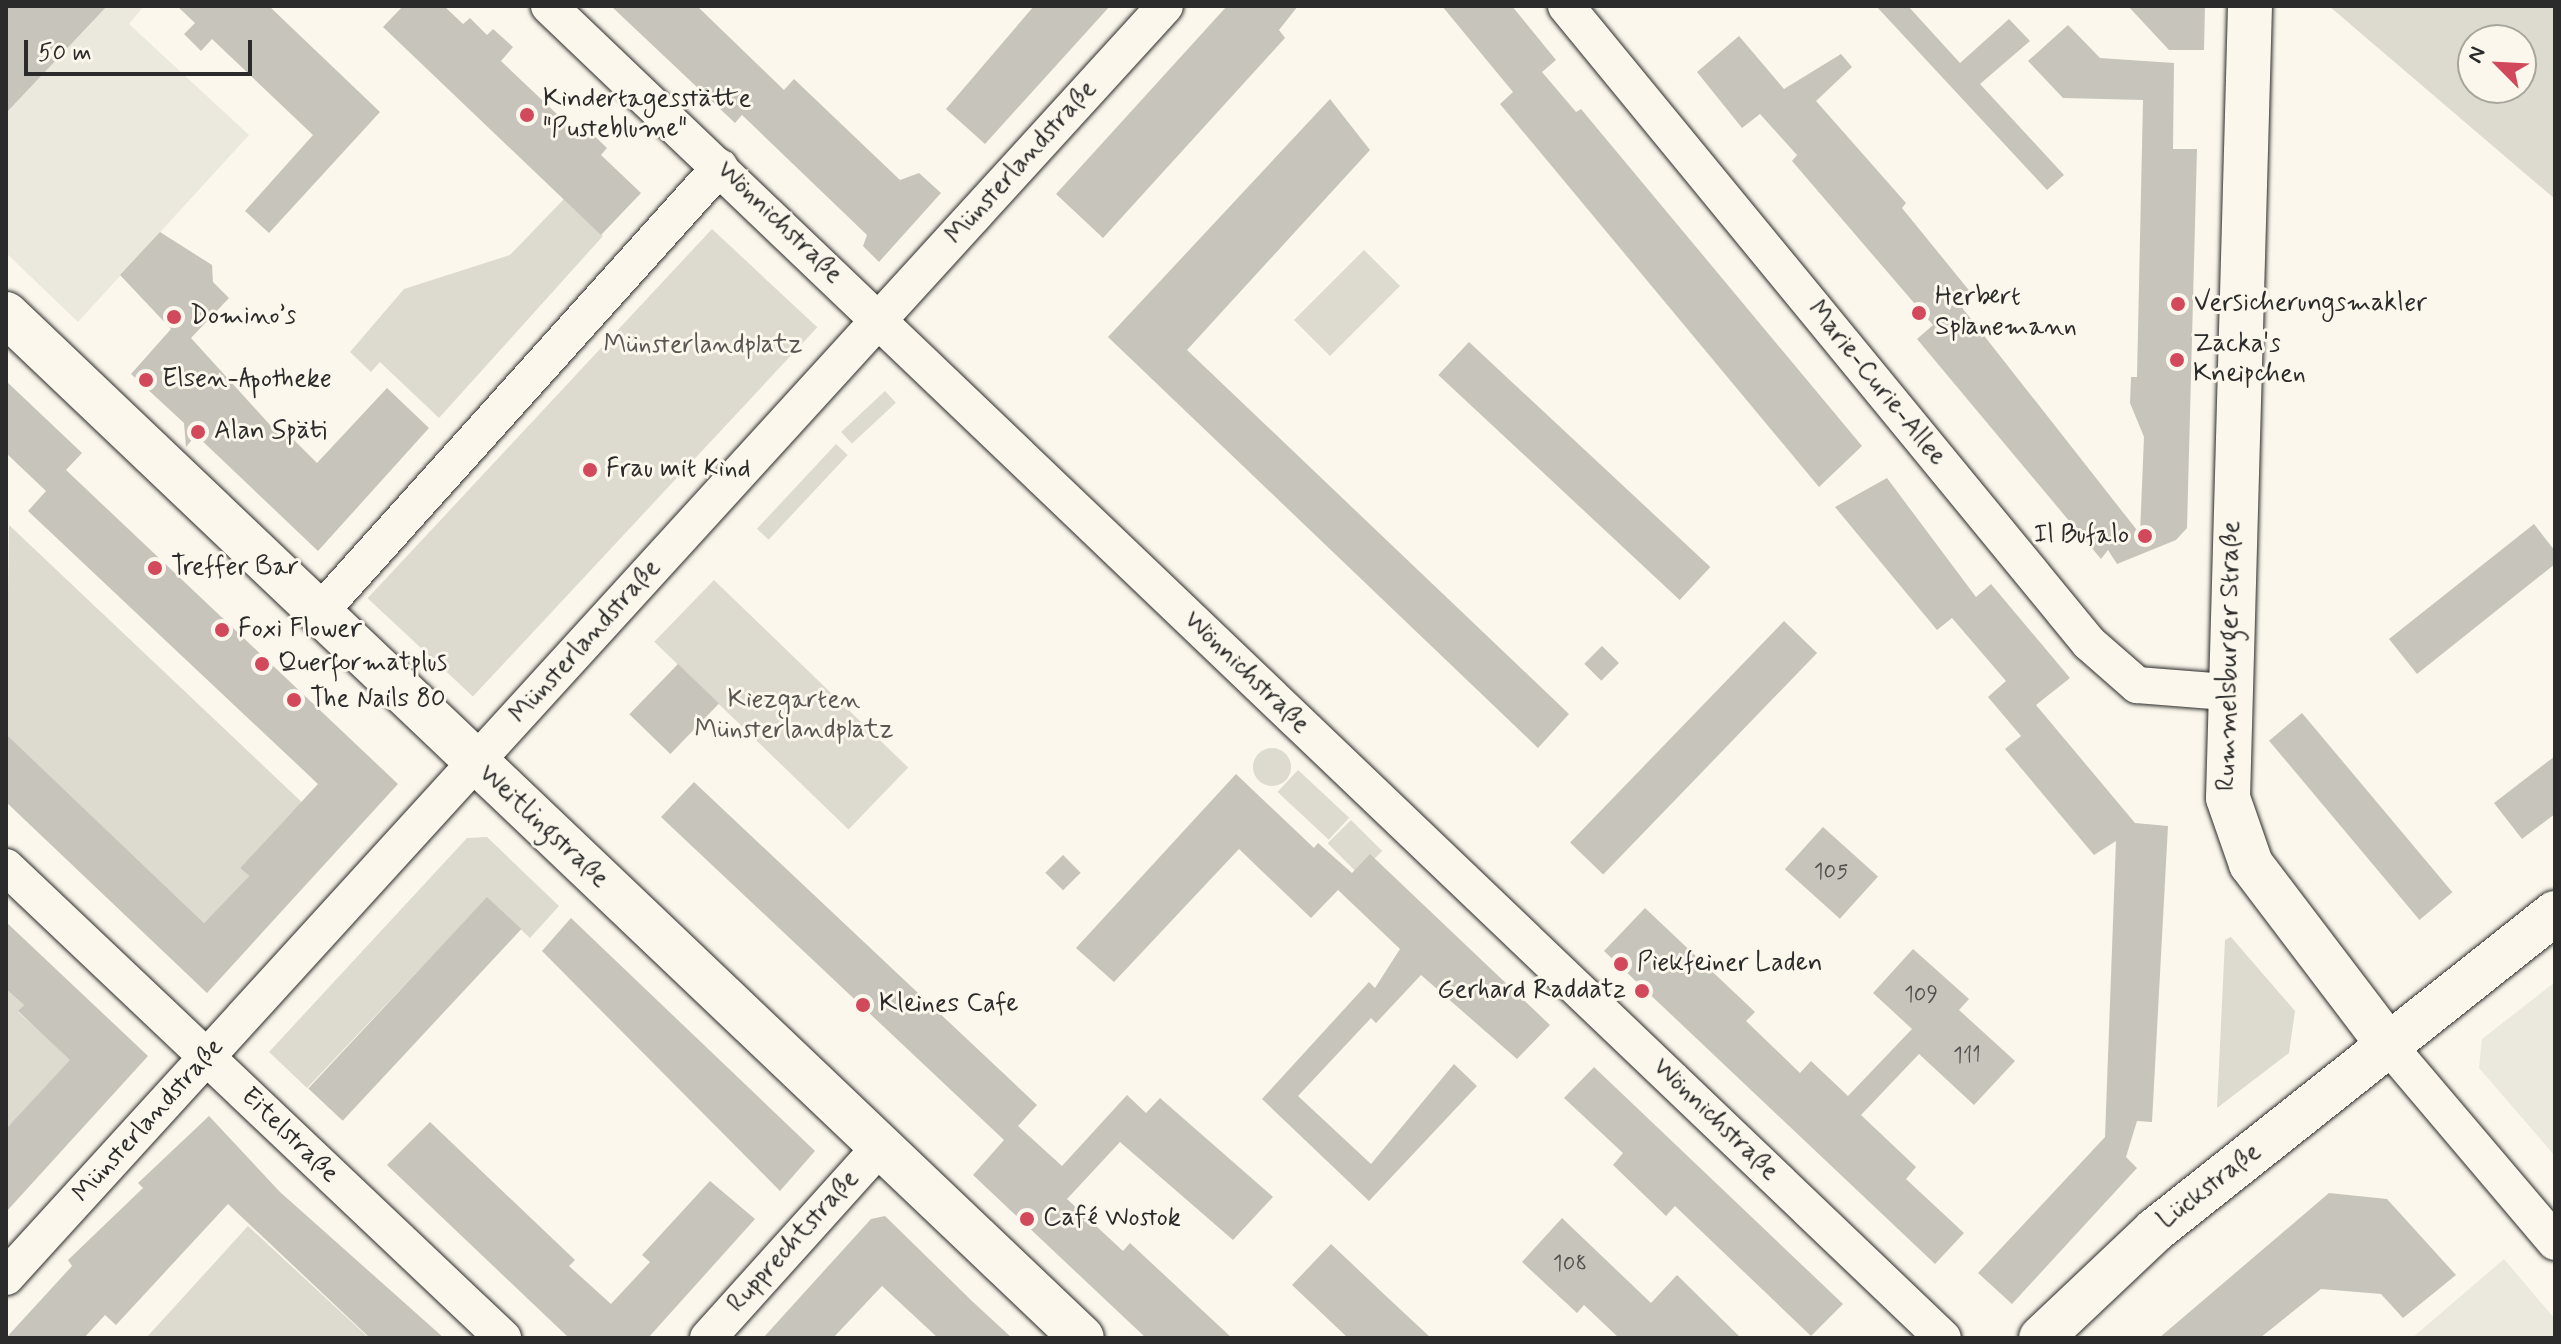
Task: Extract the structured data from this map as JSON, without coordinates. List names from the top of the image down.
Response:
{
  "streets": {
    "street": [
      "Münsterlandstraße",
      "Wönnichstraße",
      "Marie-Curie-Allee",
      "Rummelsburger Straße",
      "Weitlingstraße",
      "Eitelstraße",
      "Lückstraße",
      "Rupprechtstraße"
    ]
  },
  "crossings": [
    ["Münsterlandstraße", "Wönnichstraße"],
    ["Münsterlandstraße", "Weitlingstraße"],
    ["Münsterlandstraße", "Eitelstraße"],
    ["Marie-Curie-Allee", "Rummelsburger Straße"],
    ["Rummelsburger Straße", "Lückstraße"],
    ["Weitlingstraße", "Rupprechtstraße"]
  ],
  "parks": ["Münsterlandplatz", "Kiezgarten Münsterlandplatz"],
  "places": [
    "Kindertagesstätte \"Pusteblume\"",
    "Versicherungsmakler",
    "Herbert Splanemann",
    "Domino’s",
    "Zacka's Kneipchen",
    "Elsen-Apotheke",
    "Alan Späti",
    "Frau mit Kind",
    "Il Bufalo",
    "Treffer Bar",
    "Foxi Flower",
    "Querformatplus",
    "The Nails 80",
    "Piekfeiner Laden",
    "Gerhard Raddatz",
    "Kleines Cafe",
    "Café Wostok"
  ],
  "house_numbers": [
    "105",
    "109",
    "111",
    "108"
  ],
  "scale_bar": "50 m",
  "north": "top left"
}
